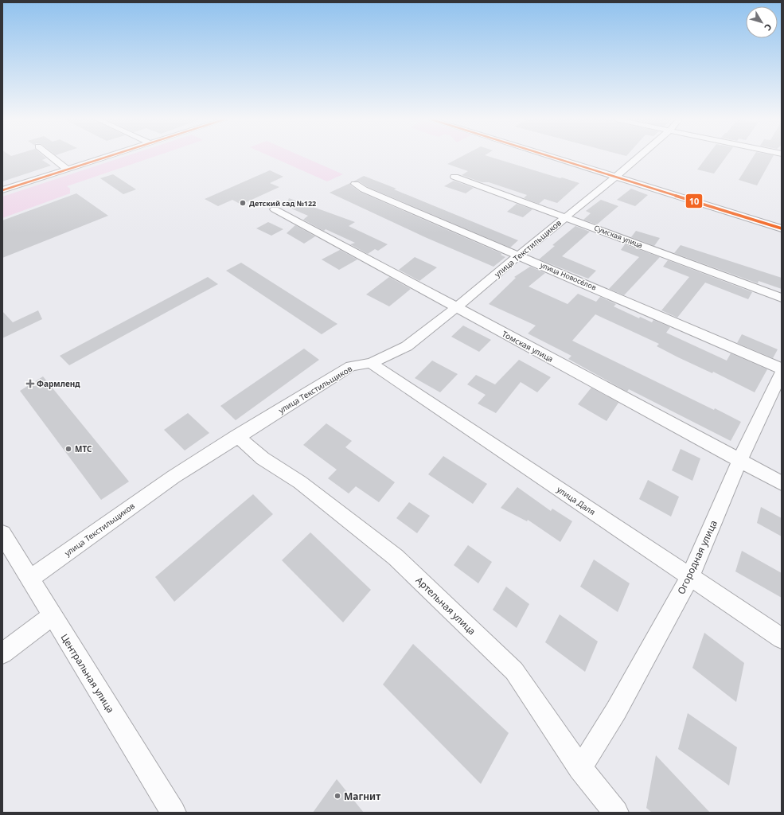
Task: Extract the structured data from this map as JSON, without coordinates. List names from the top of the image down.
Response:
{
  "streets": {
    "street": [
      "Сумская улица",
      "улица Текстильщиков",
      "улица Новосёлов",
      "Томская улица",
      "улица Даля",
      "Огородная улица",
      "Артельная улица",
      "Центральная улица"
    ]
  },
  "crossings": [
    ["Сумская улица", "улица Текстильщиков"],
    ["улица Текстильщиков", "улица Новосёлов"],
    ["улица Текстильщиков", "Томская улица"],
    ["улица Текстильщиков", "улица Даля"],
    ["улица Текстильщиков", "Артельная улица"],
    ["улица Текстильщиков", "Центральная улица"],
    ["Томская улица", "Огородная улица"],
    ["улица Даля", "Огородная улица"],
    ["Огородная улица", "Артельная улица"]
  ],
  "places": {
    "other": ["Детский сад №122", "МТС", "Магнит"],
    "health": ["Фармленд"]
  },
  "lines": ["transit line 10"],
  "north": "bottom right"
}
